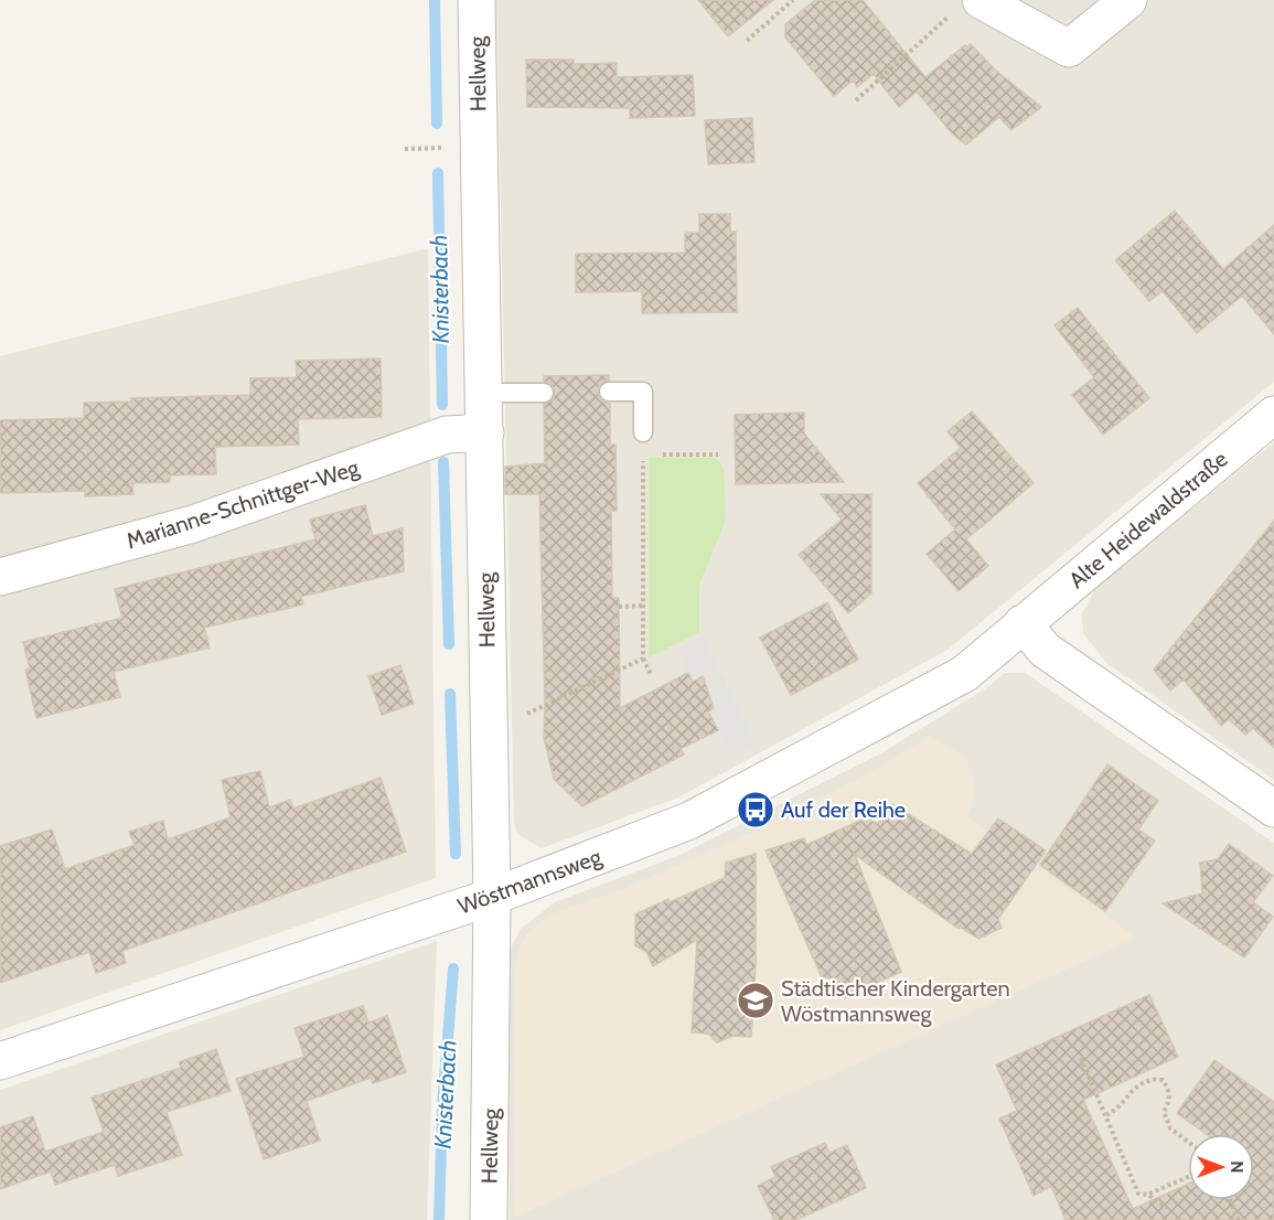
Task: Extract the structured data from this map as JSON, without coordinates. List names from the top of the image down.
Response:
{
  "streets": {
    "street": [
      "Hellweg",
      "Marianne-Schnittger-Weg",
      "Alte Heidewaldstraße",
      "Wöstmannsweg"
    ]
  },
  "crossings": [
    ["Hellweg", "Marianne-Schnittger-Weg"],
    ["Hellweg", "Wöstmannsweg"],
    ["Alte Heidewaldstraße", "Wöstmannsweg"]
  ],
  "water": ["Knisterbach"],
  "places": {
    "bus stop": ["Auf der Reihe"],
    "school or university": ["Städtischer Kindergarten Wöstmannsweg"]
  },
  "north": "right"
}
